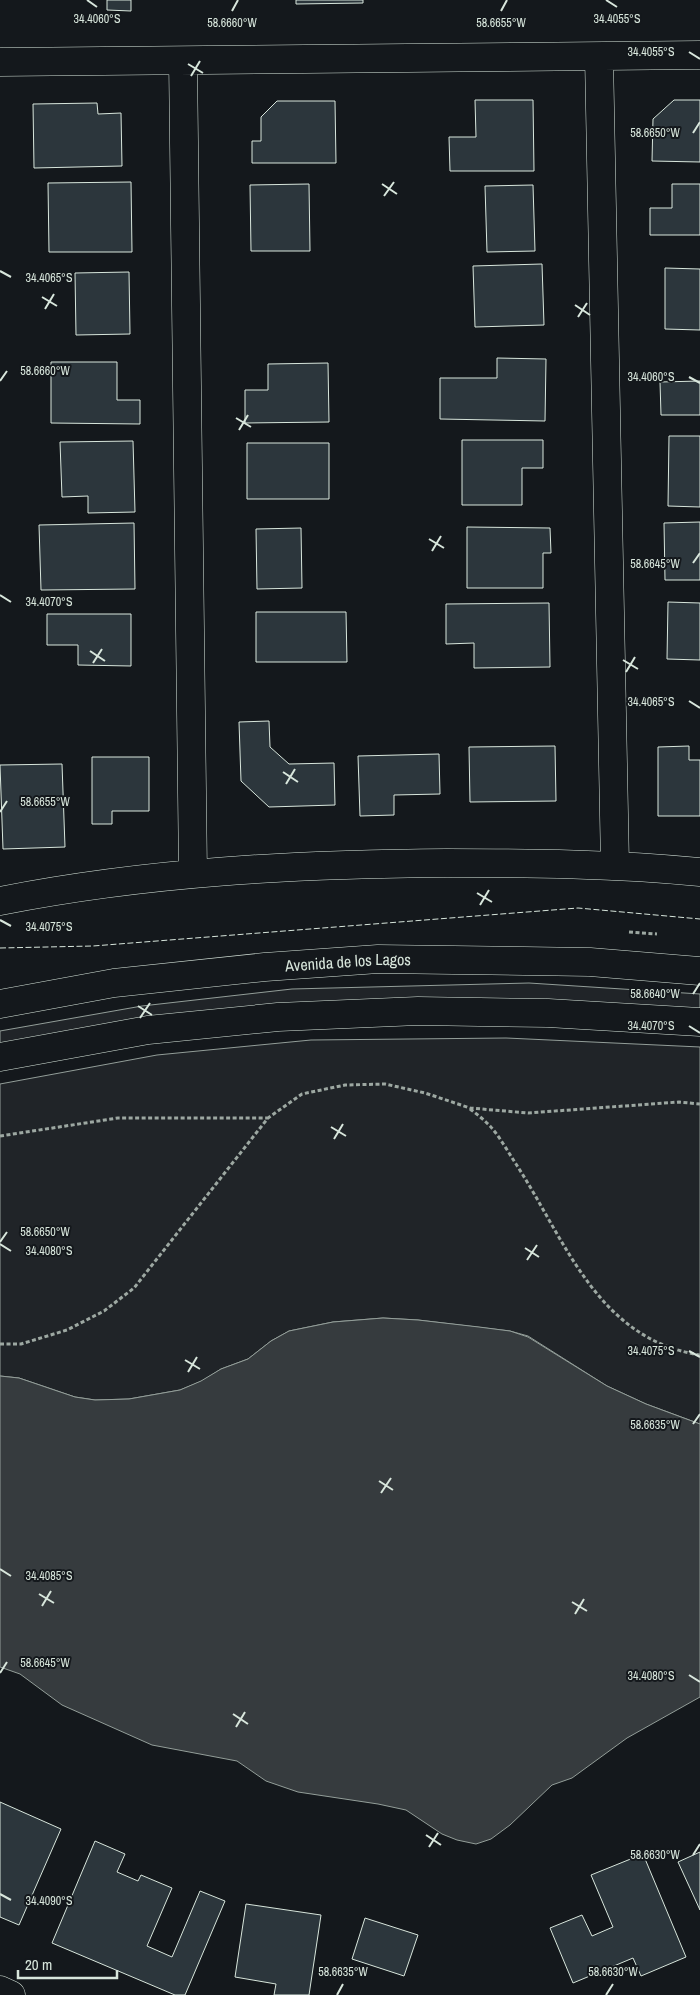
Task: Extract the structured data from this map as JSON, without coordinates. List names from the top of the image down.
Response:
{
  "streets": {
    "street": ["Avenida de los Lagos"]
  },
  "scale_bar": "20 m",
  "coordinates": [
    "34.4060°S",
    "34.4055°S",
    "58.6660°W",
    "58.6655°W",
    "58.6650°W",
    "34.4065°S",
    "58.6645°W",
    "34.4070°S",
    "34.4075°S",
    "58.6640°W",
    "34.4080°S",
    "58.6635°W",
    "34.4085°S",
    "58.6630°W",
    "34.4090°S"
  ]
}
